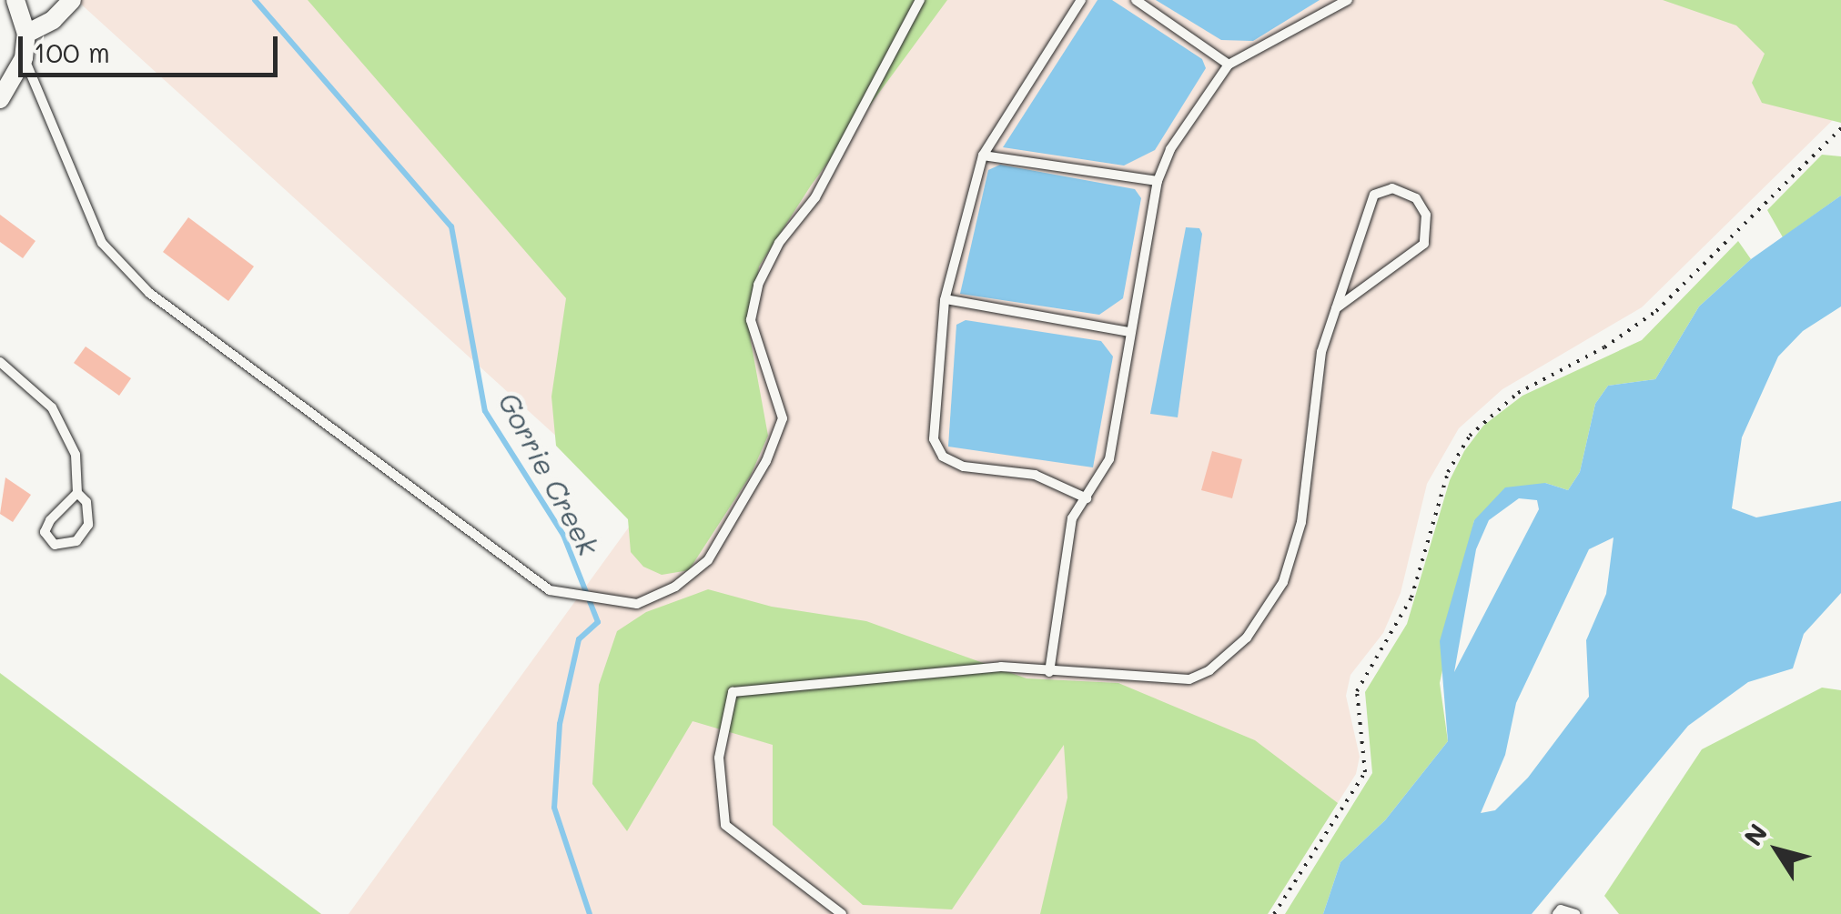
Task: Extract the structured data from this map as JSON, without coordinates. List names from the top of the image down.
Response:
{
  "water": ["Gorrie Creek"],
  "scale_bar": "100 m",
  "north": "top left"
}
